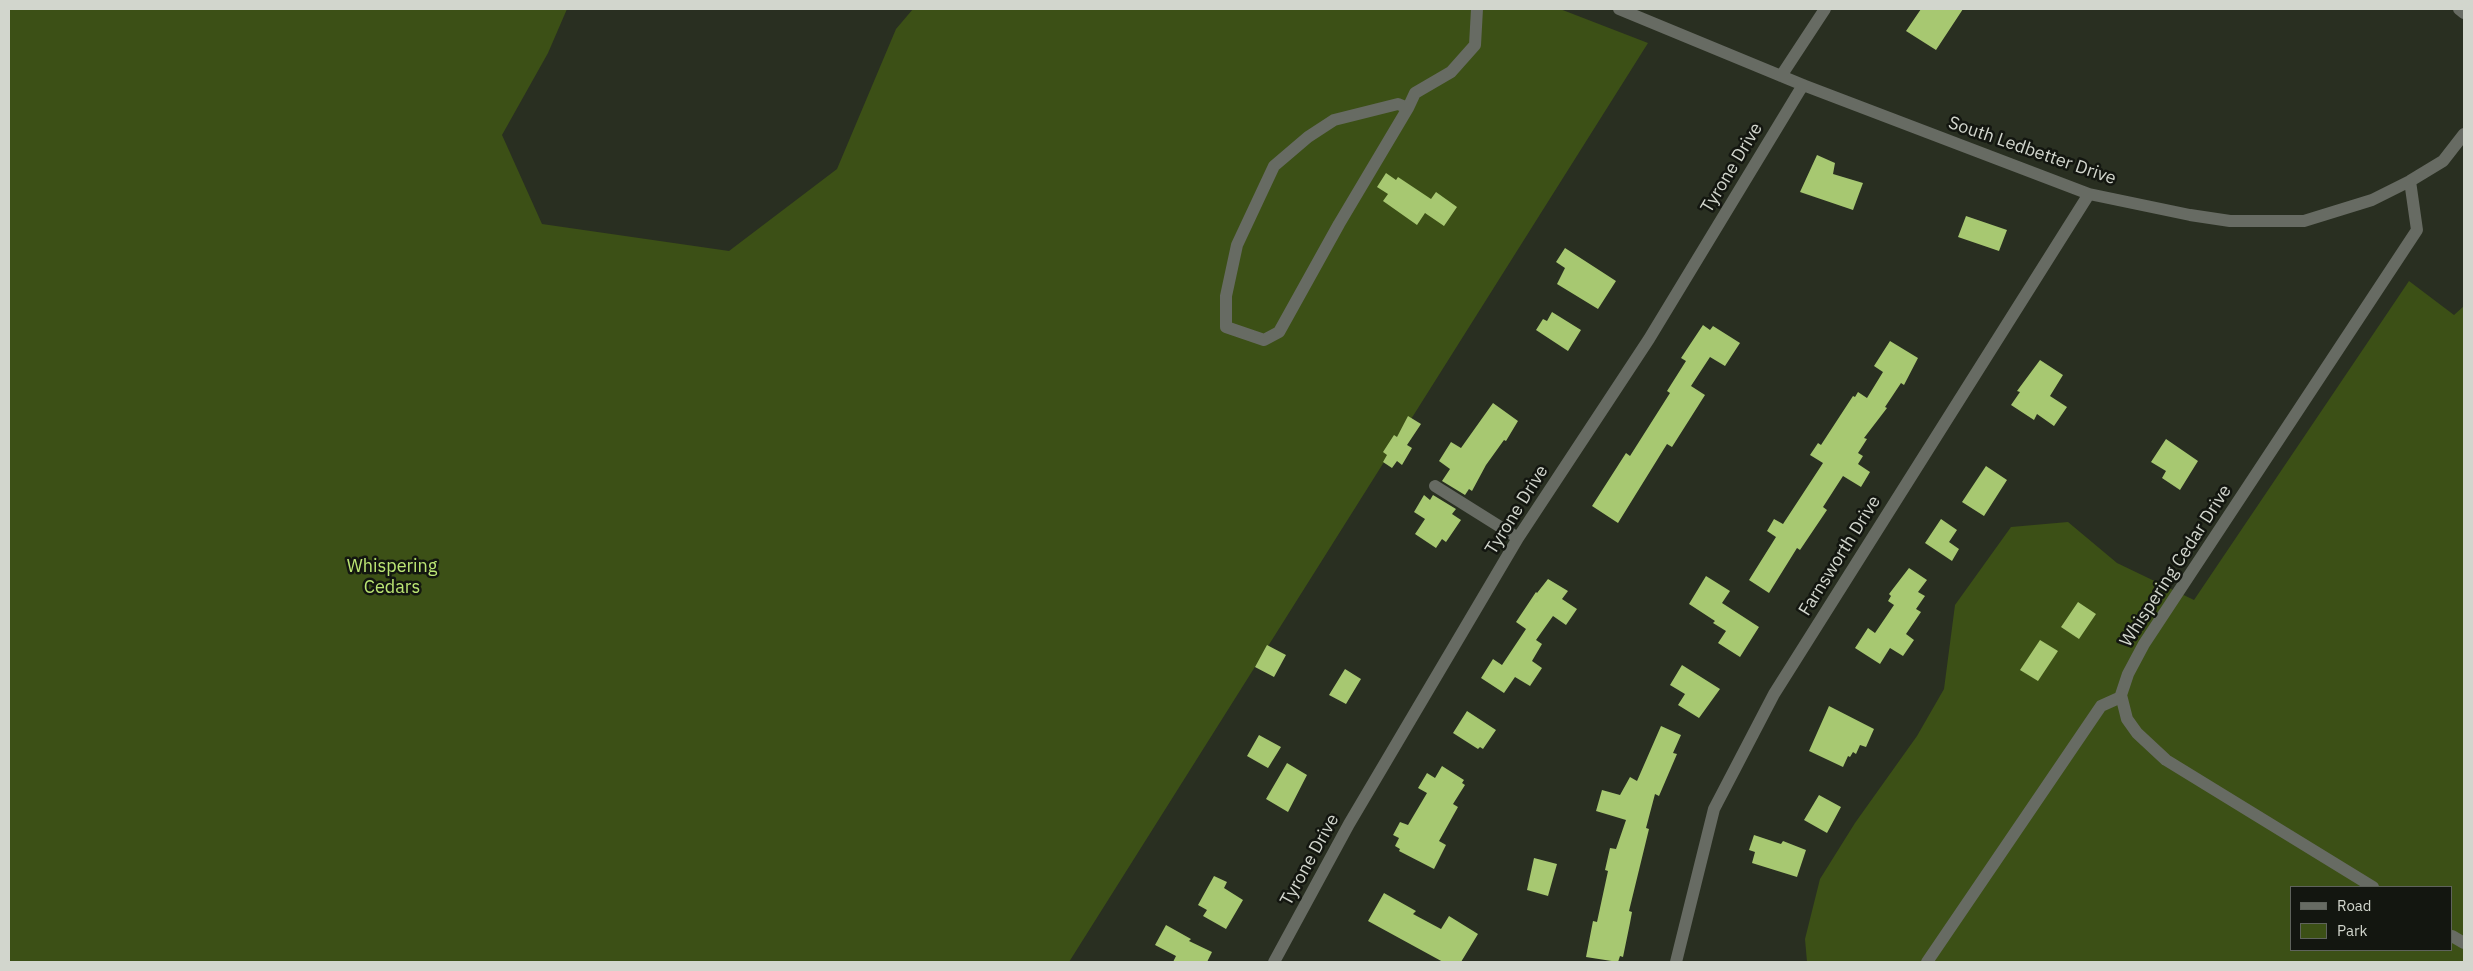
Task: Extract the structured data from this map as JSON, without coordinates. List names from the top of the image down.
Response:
{
  "streets": {
    "street": [
      "South Ledbetter Drive",
      "Tyrone Drive",
      "Farnsworth Drive",
      "Whispering Cedar Drive"
    ]
  },
  "crossings": [
    ["South Ledbetter Drive", "Tyrone Drive"],
    ["South Ledbetter Drive", "Farnsworth Drive"],
    ["South Ledbetter Drive", "Whispering Cedar Drive"]
  ],
  "parks": ["Whispering Cedars"],
  "legend": ["Road", "Park"]
}
